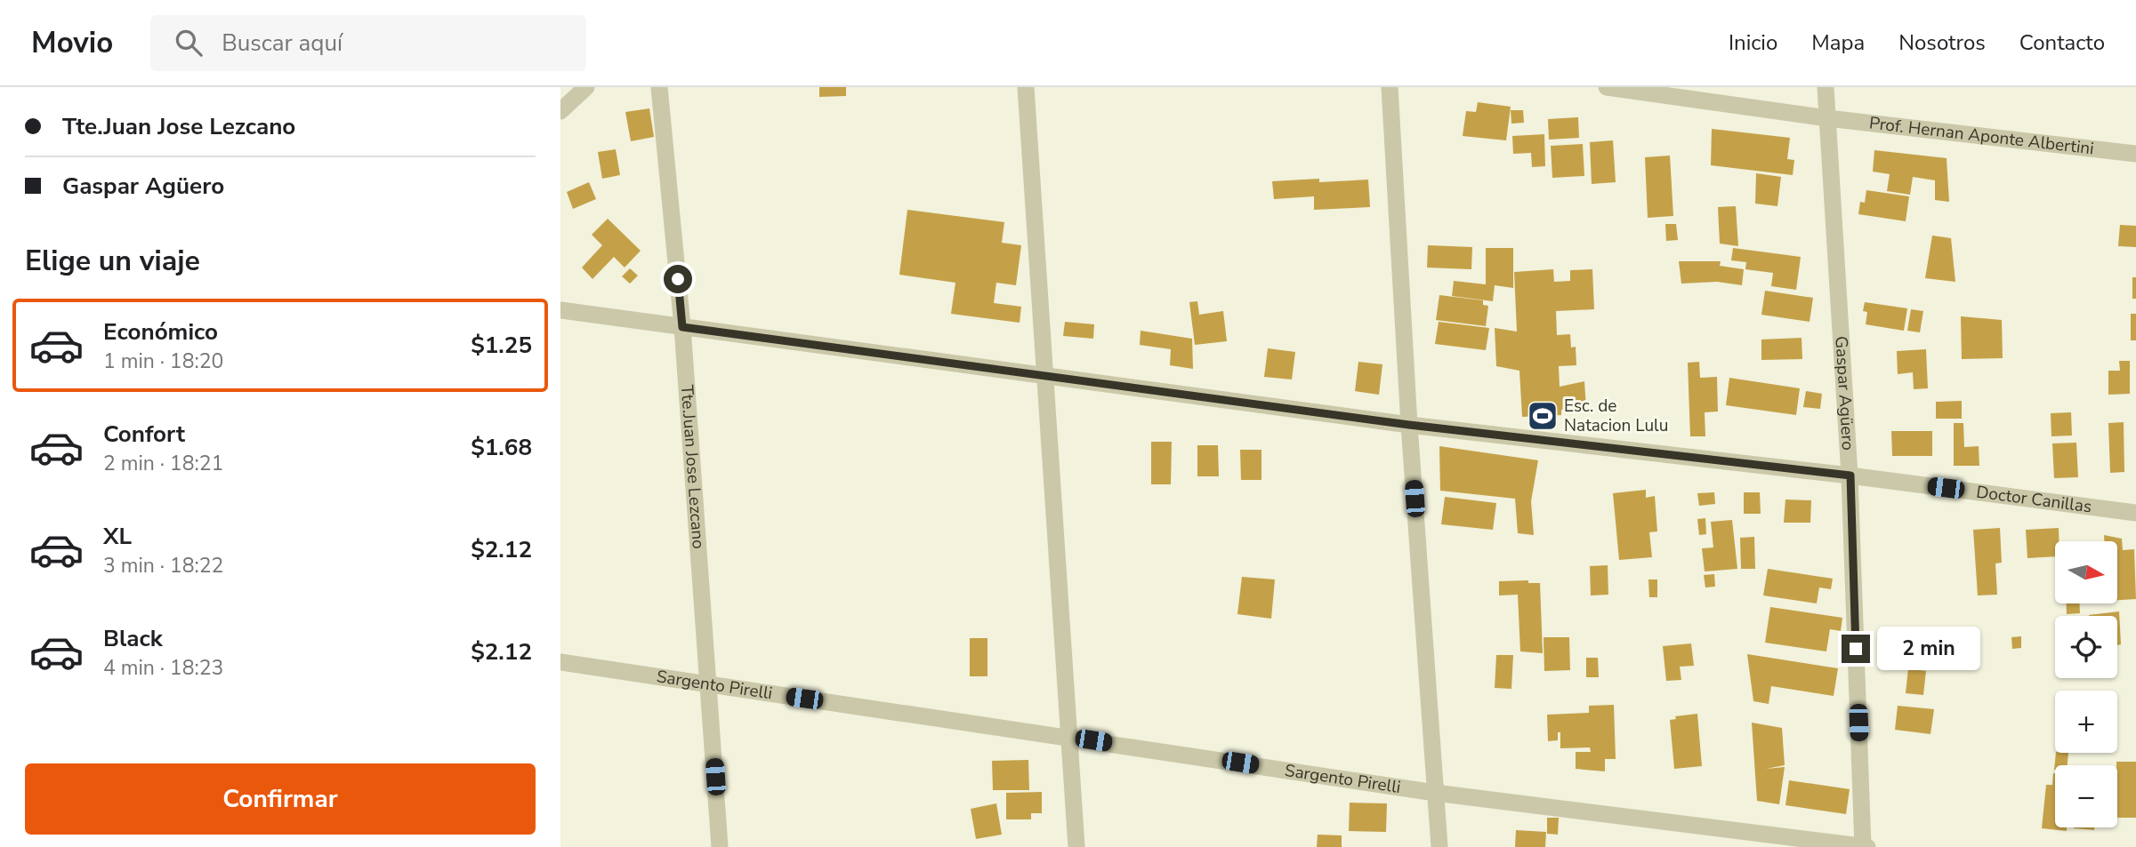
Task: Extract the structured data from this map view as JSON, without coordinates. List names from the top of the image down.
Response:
{
  "streets": {
    "street": [
      "Prof. Hernan Aponte Albertini",
      "Gaspar Agüero",
      "Tte.Juan Jose Lezcano",
      "Doctor Canillas",
      "Sargento Pirelli"
    ]
  },
  "crossings": [
    ["Prof. Hernan Aponte Albertini", "Gaspar Agüero"],
    ["Gaspar Agüero", "Doctor Canillas"],
    ["Gaspar Agüero", "Sargento Pirelli"],
    ["Tte.Juan Jose Lezcano", "Doctor Canillas"],
    ["Tte.Juan Jose Lezcano", "Sargento Pirelli"]
  ],
  "places": {
    "sports": ["Esc. de Natacion Lulu"]
  },
  "north": "right",
  "page": {
    "header": "Movio",
    "search": "Buscar aquí",
    "nav": [
      "Inicio",
      "Mapa",
      "Nosotros",
      "Contacto"
    ],
    "banner": ["Tte.Juan Jose Lezcano", "Gaspar Agüero"],
    "heading": "Elige un viaje",
    "list": [
      {
        "name": "Económico",
        "note": "1 min · 18:20",
        "value": "$1.25"
      },
      {
        "name": "Confort",
        "note": "2 min · 18:21",
        "value": "$1.68"
      },
      {
        "name": "XL",
        "note": "3 min · 18:22",
        "value": "$2.12"
      },
      {
        "name": "Black",
        "note": "4 min · 18:23",
        "value": "$2.12"
      }
    ],
    "map_buttons": ["+", "−"],
    "bubble": "2 min",
    "buttons": "Confirmar"
  }
}
